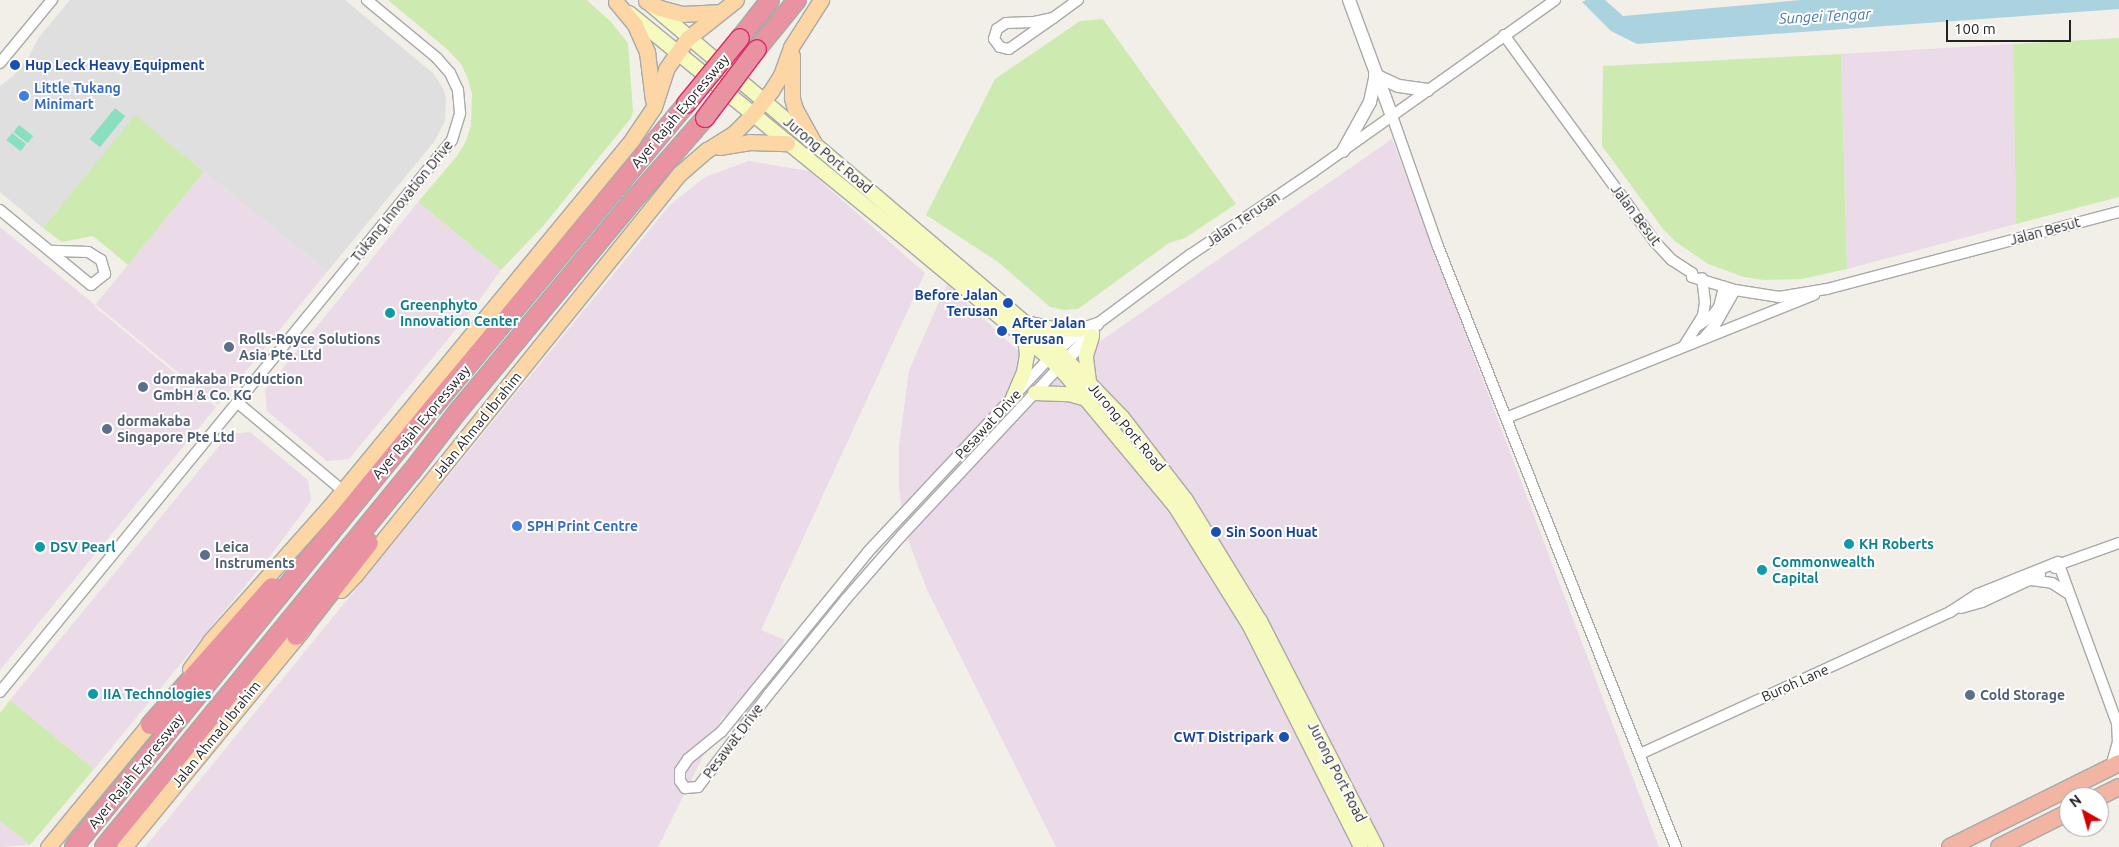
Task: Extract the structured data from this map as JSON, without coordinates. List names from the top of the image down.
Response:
{
  "streets": {
    "highway": ["Ayer Rajah Expressway"],
    "main road": ["Jurong Port Road", "Jalan Ahmad Ibrahim"],
    "street": [
      "Tukang Innovation Drive",
      "Jalan Besut",
      "Jalan Terusan",
      "Pesawat Drive",
      "Buroh Lane"
    ]
  },
  "crossings": [
    ["Jurong Port Road", "Pesawat Drive"],
    ["Jurong Port Road", "Jalan Ahmad Ibrahim"],
    ["Jalan Besut", "Jalan Terusan"]
  ],
  "water": ["Sungei Tengar"],
  "places": [
    "Hup Leck Heavy Equipment",
    "Little Tukang Minimart",
    "Before Jalan Terusan",
    "Greenphyto Innovation Center",
    "After Jalan Terusan",
    "Rolls-Royce Solutions Asia Pte. Ltd",
    "dormakaba Production GmbH & Co. KG",
    "dormakaba Singapore Pte Ltd",
    "SPH Print Centre",
    "Sin Soon Huat",
    "KH Roberts",
    "DSV Pearl",
    "Leica Instruments",
    "Commonwealth Capital",
    "IIA Technologies",
    "Cold Storage",
    "CWT Distripark"
  ],
  "scale_bar": "100 m",
  "north": "top left"
}
